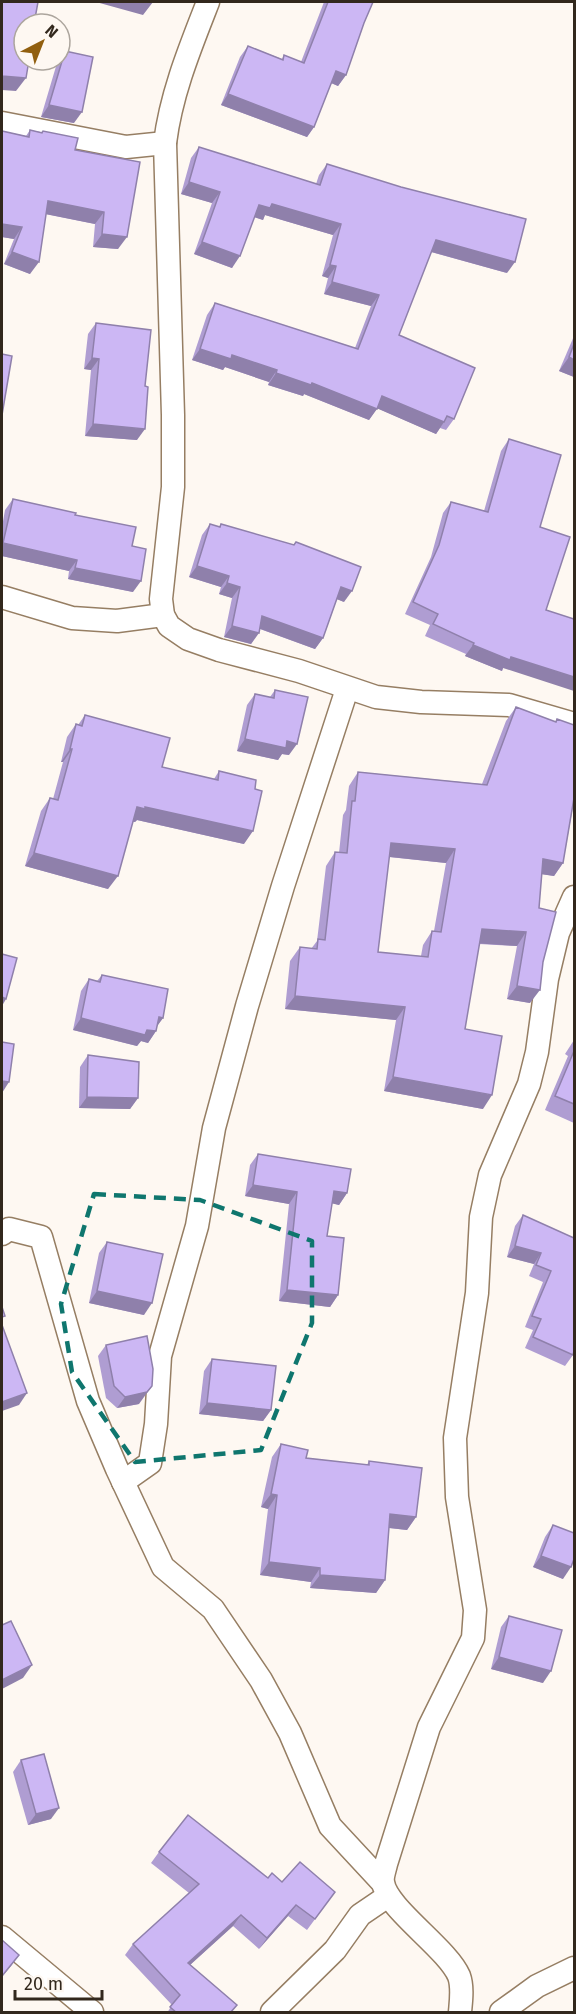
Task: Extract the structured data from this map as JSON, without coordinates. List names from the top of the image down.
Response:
{
  "scale_bar": "20 m",
  "north": "top right"
}
